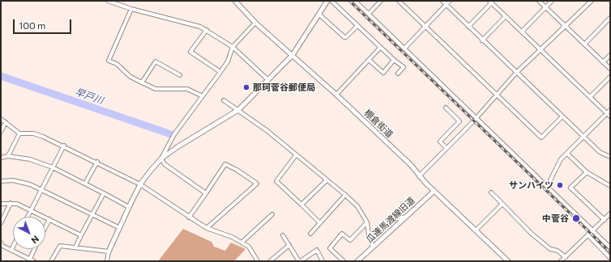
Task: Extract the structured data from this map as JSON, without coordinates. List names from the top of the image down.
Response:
{
  "streets": {
    "street": ["棚倉街道", "瓜連馬渡線旧道"]
  },
  "crossings": [
    ["棚倉街道", "瓜連馬渡線旧道"]
  ],
  "water": ["早戸川"],
  "places": ["那珂菅谷郵便局", "サンハイツ", "中菅谷"],
  "scale_bar": "100 m",
  "north": "bottom right"
}
